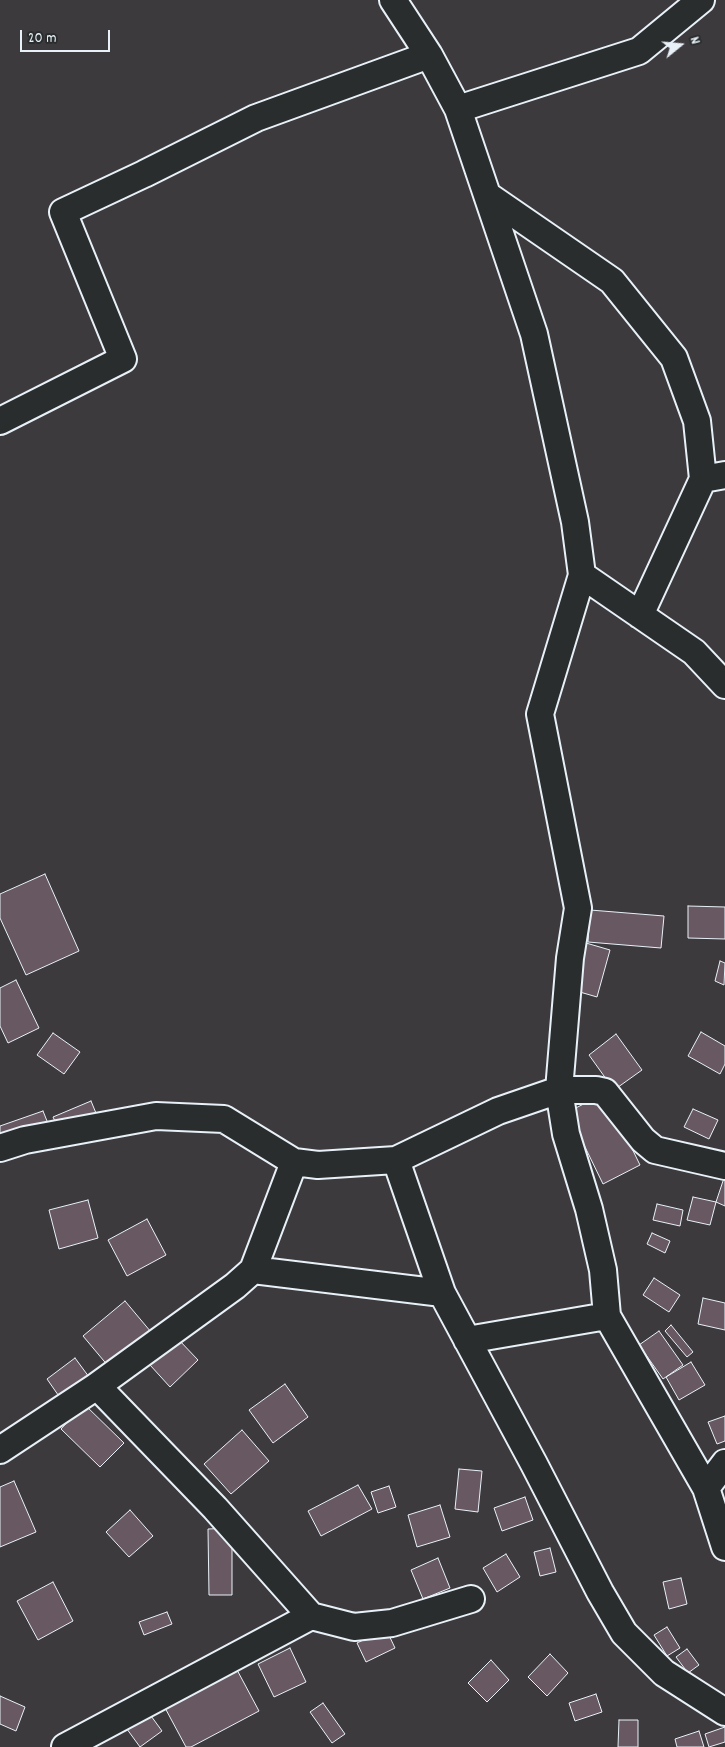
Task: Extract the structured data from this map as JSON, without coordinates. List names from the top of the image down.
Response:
{
  "scale_bar": "20 m",
  "north": "right"
}
